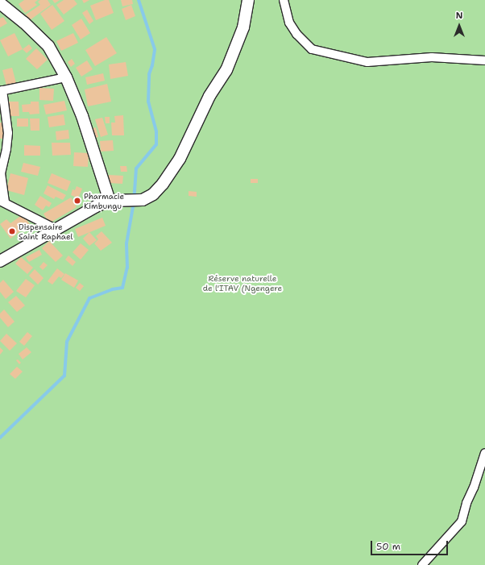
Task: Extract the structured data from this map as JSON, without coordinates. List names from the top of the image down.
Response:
{
  "parks": ["Réserve naturelle de l'ITAV (Ngengere"],
  "places": ["Pharmacie Kimbungu", "Dispensaire Saint Raphael"],
  "scale_bar": "50 m",
  "north": "top"
}
